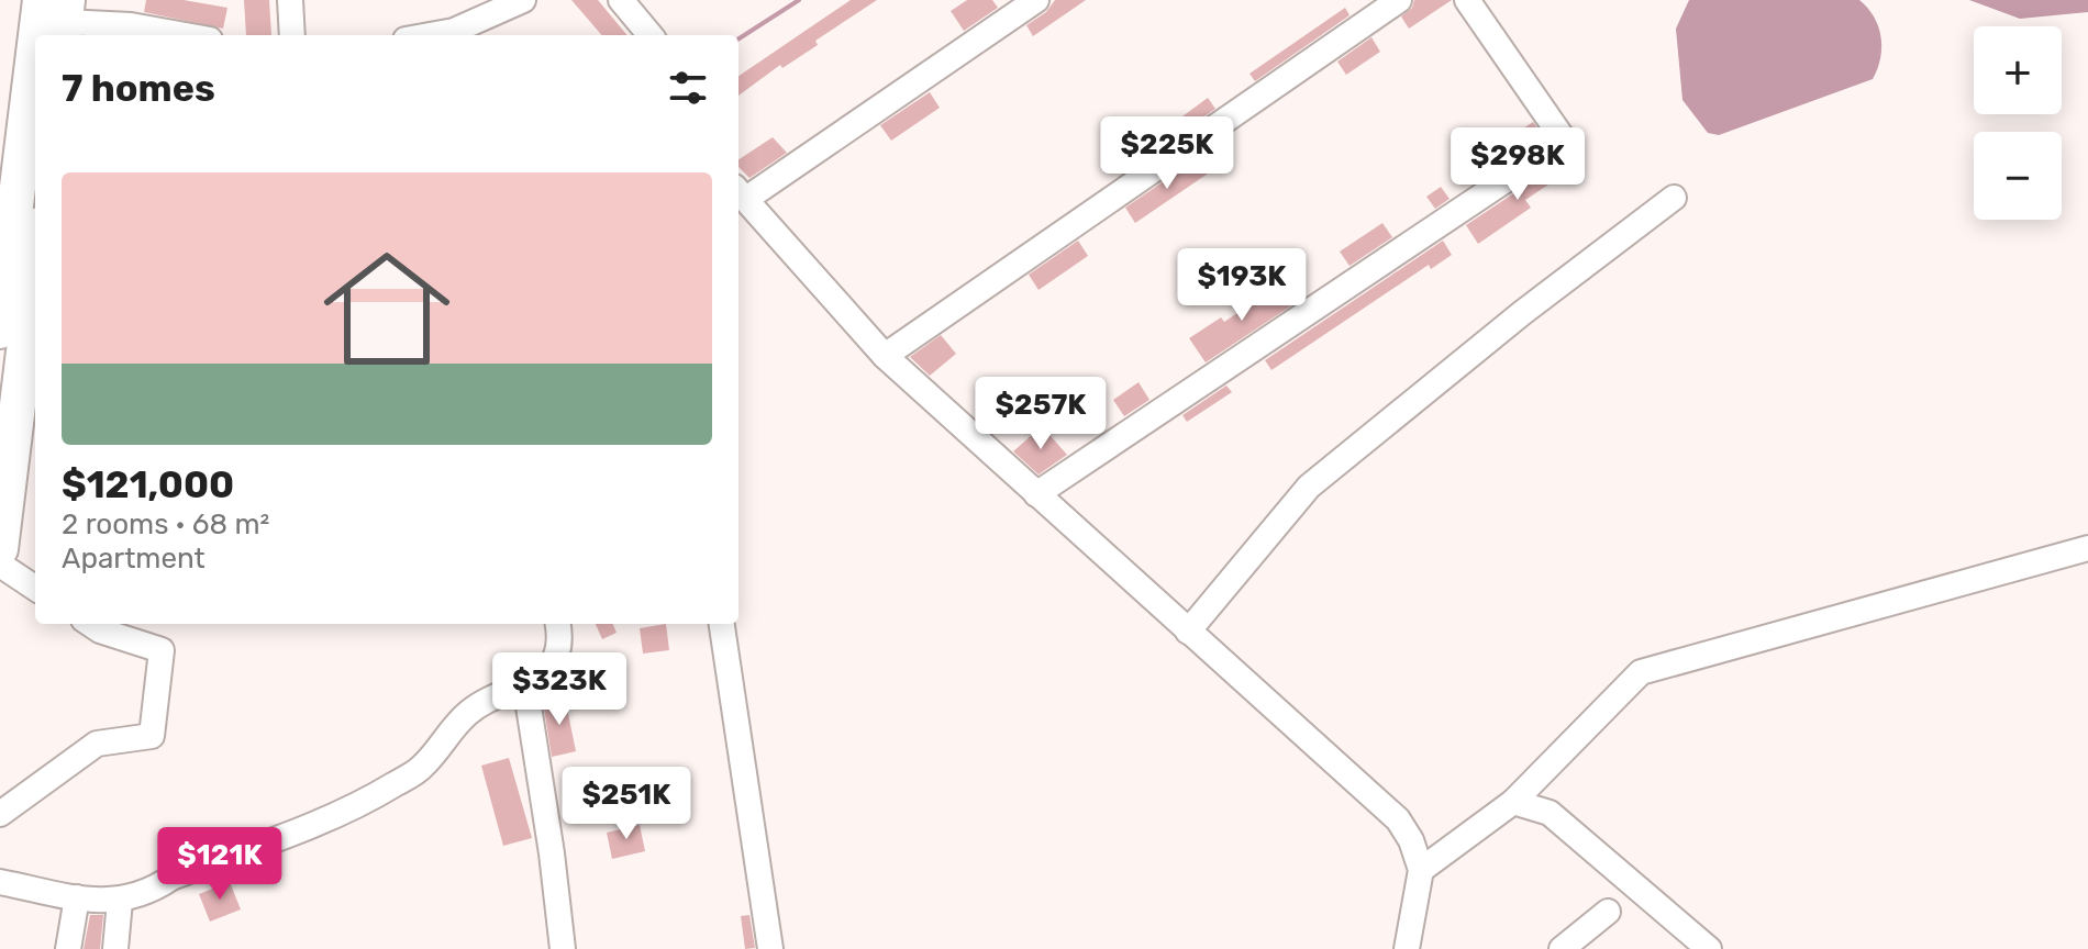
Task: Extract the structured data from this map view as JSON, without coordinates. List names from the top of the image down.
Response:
{
  "page": {
    "map_buttons": ["+", "−"],
    "heading": "7 homes",
    "price": [
      "$225K",
      "$298K",
      "$193K",
      "$257K",
      "$323K",
      "$251K",
      "$121K"
    ],
    "list": [
      {
        "name": "$121,000",
        "note": "2 rooms · 68 m² · Apartment"
      }
    ]
  }
}
